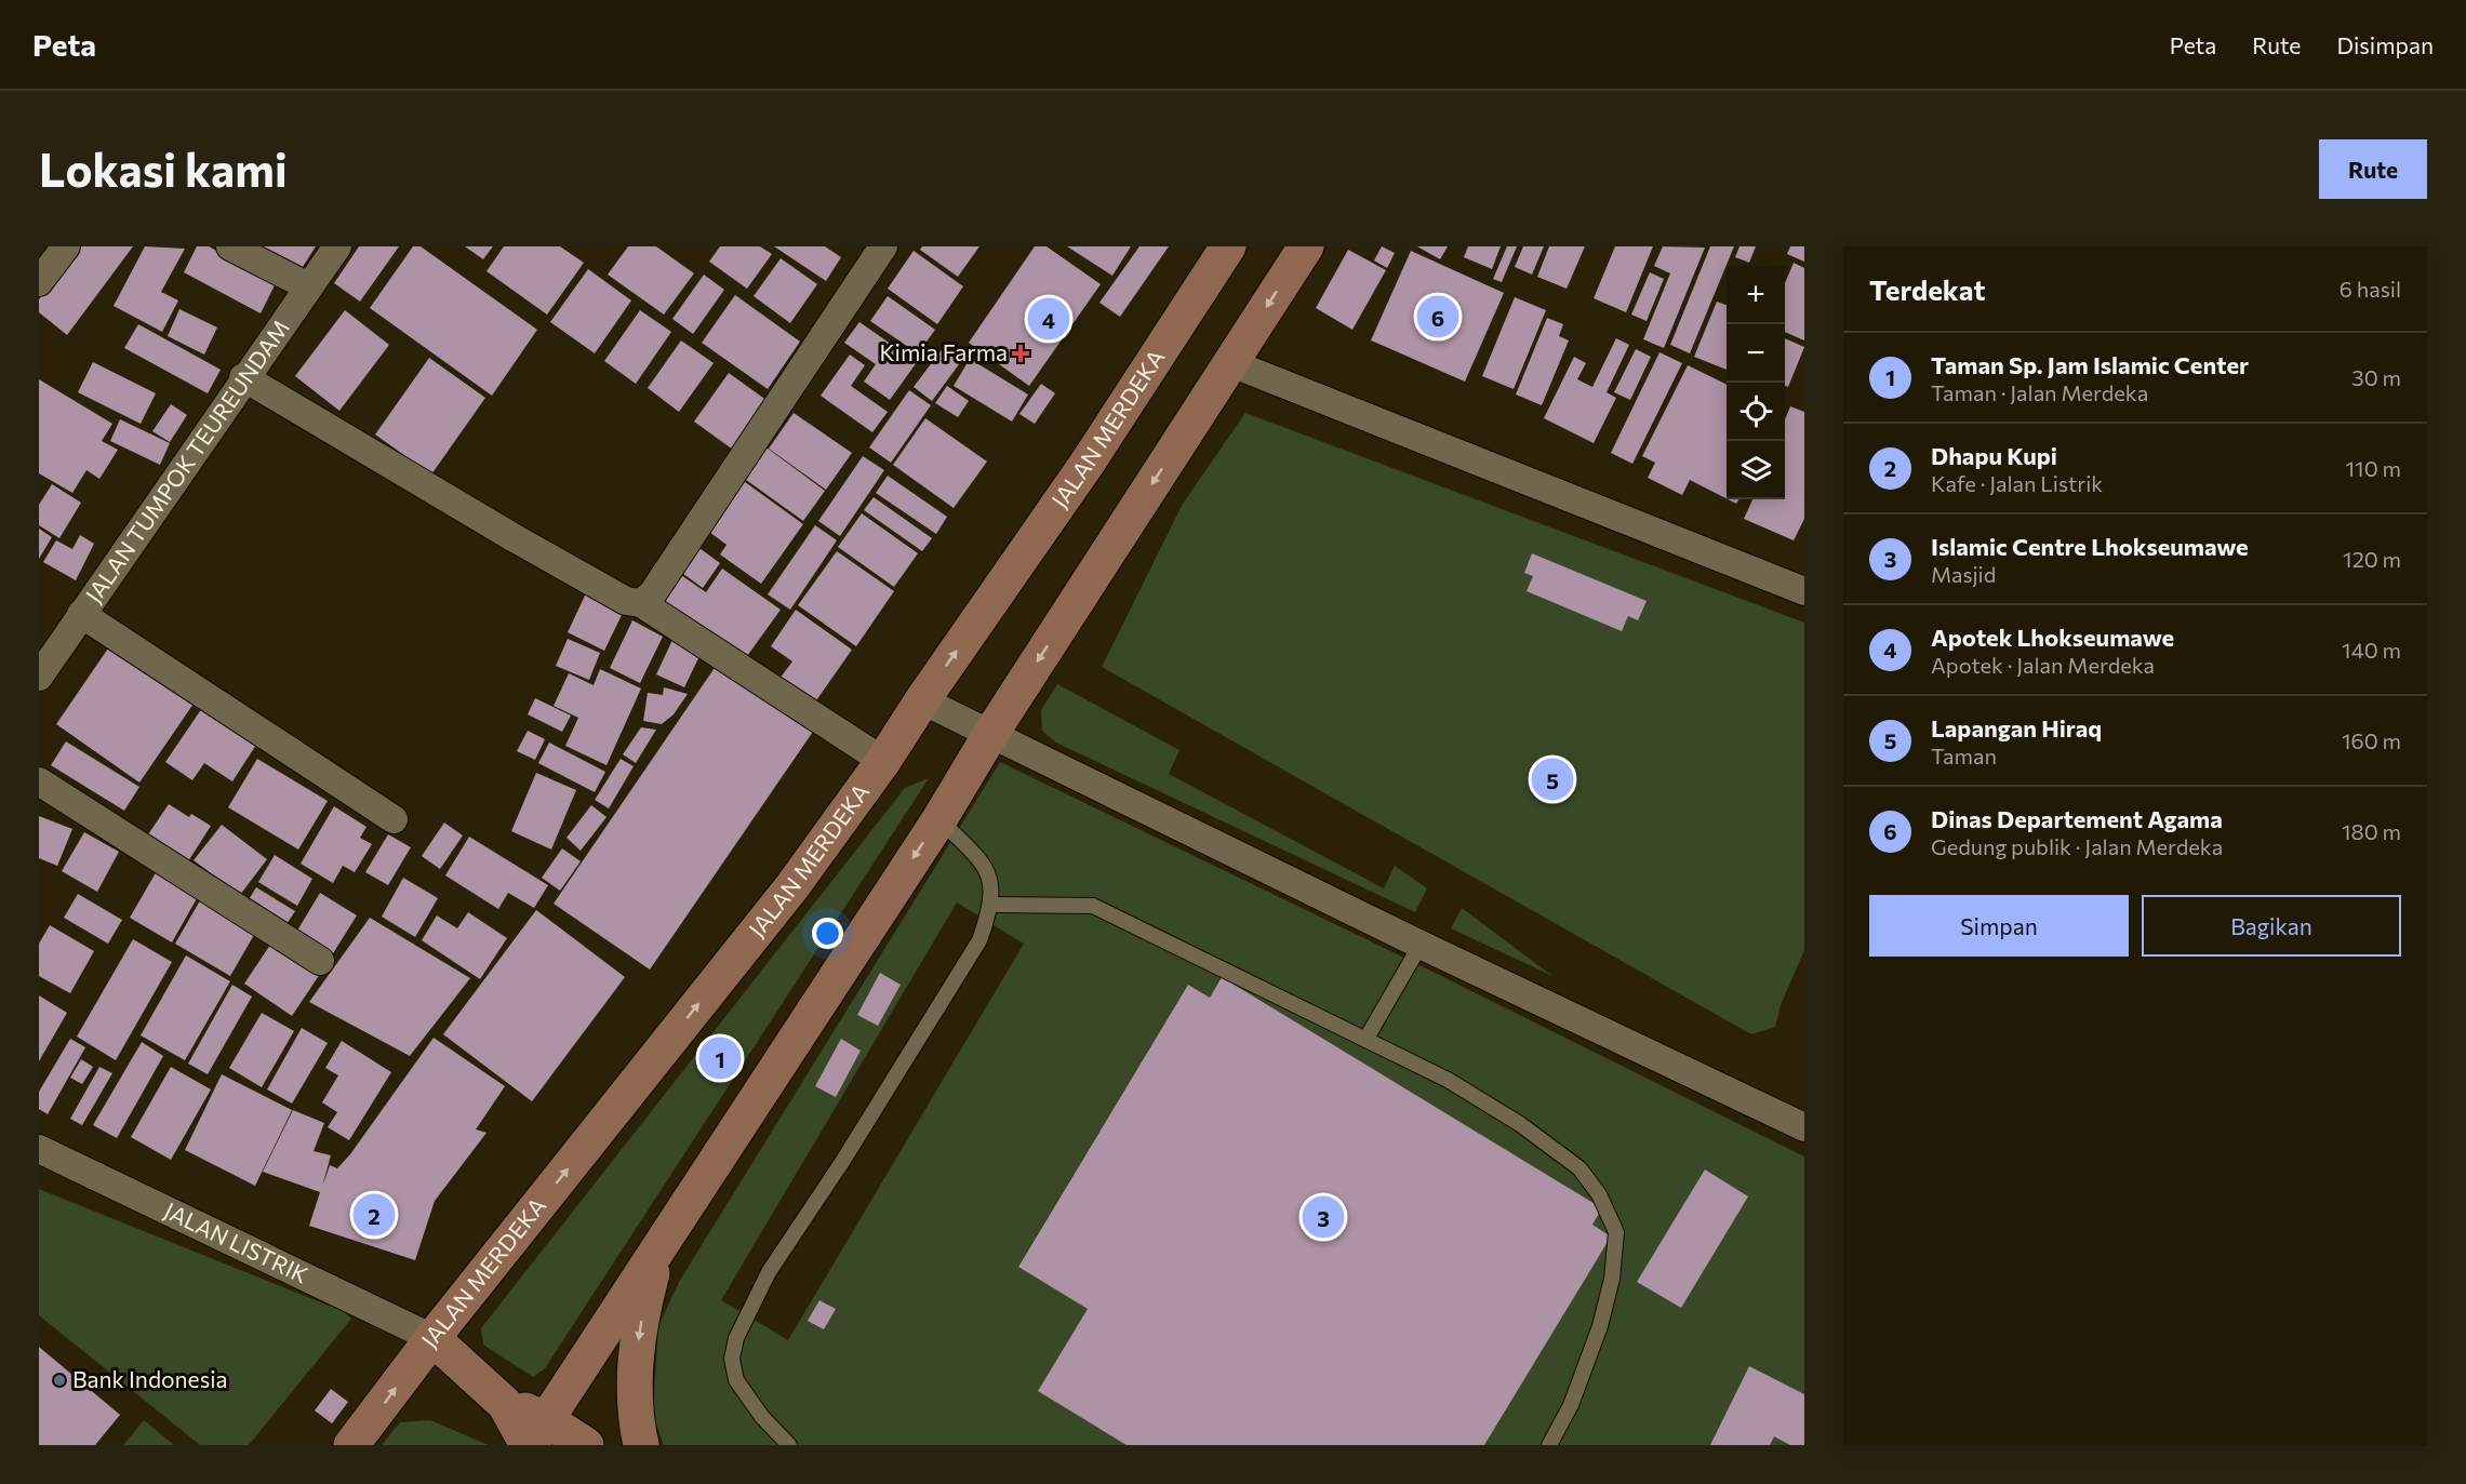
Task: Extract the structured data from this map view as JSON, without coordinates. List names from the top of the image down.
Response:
{
  "streets": {
    "main road": ["JALAN MERDEKA"],
    "street": ["JALAN TUMPOK TEUREUNDAM", "JALAN LISTRIK"]
  },
  "crossings": [
    ["JALAN MERDEKA", "JALAN LISTRIK"]
  ],
  "places": {
    "health": ["Kimia Farma"],
    "other": ["Bank Indonesia"]
  },
  "page": {
    "header": "Peta",
    "nav": ["Peta", "Rute", "Disimpan"],
    "buttons": [
      "Rute",
      ["Simpan", "Bagikan"]
    ],
    "title": "Lokasi kami",
    "heading": ["Terdekat", "6 hasil"],
    "map_buttons": ["+", "−"],
    "pins": [
      "6",
      "4",
      "5",
      "1",
      "2",
      "3"
    ],
    "list": [
      {
        "mark": "1",
        "name": "Taman Sp. Jam Islamic Center",
        "note": "Taman · Jalan Merdeka",
        "value": "30 m"
      },
      {
        "mark": "2",
        "name": "Dhapu Kupi",
        "note": "Kafe · Jalan Listrik",
        "value": "110 m"
      },
      {
        "mark": "3",
        "name": "Islamic Centre Lhokseumawe",
        "note": "Masjid",
        "value": "120 m"
      },
      {
        "mark": "4",
        "name": "Apotek Lhokseumawe",
        "note": "Apotek · Jalan Merdeka",
        "value": "140 m"
      },
      {
        "mark": "5",
        "name": "Lapangan Hiraq",
        "note": "Taman",
        "value": "160 m"
      },
      {
        "mark": "6",
        "name": "Dinas Departement Agama",
        "note": "Gedung publik · Jalan Merdeka",
        "value": "180 m"
      }
    ]
  }
}
